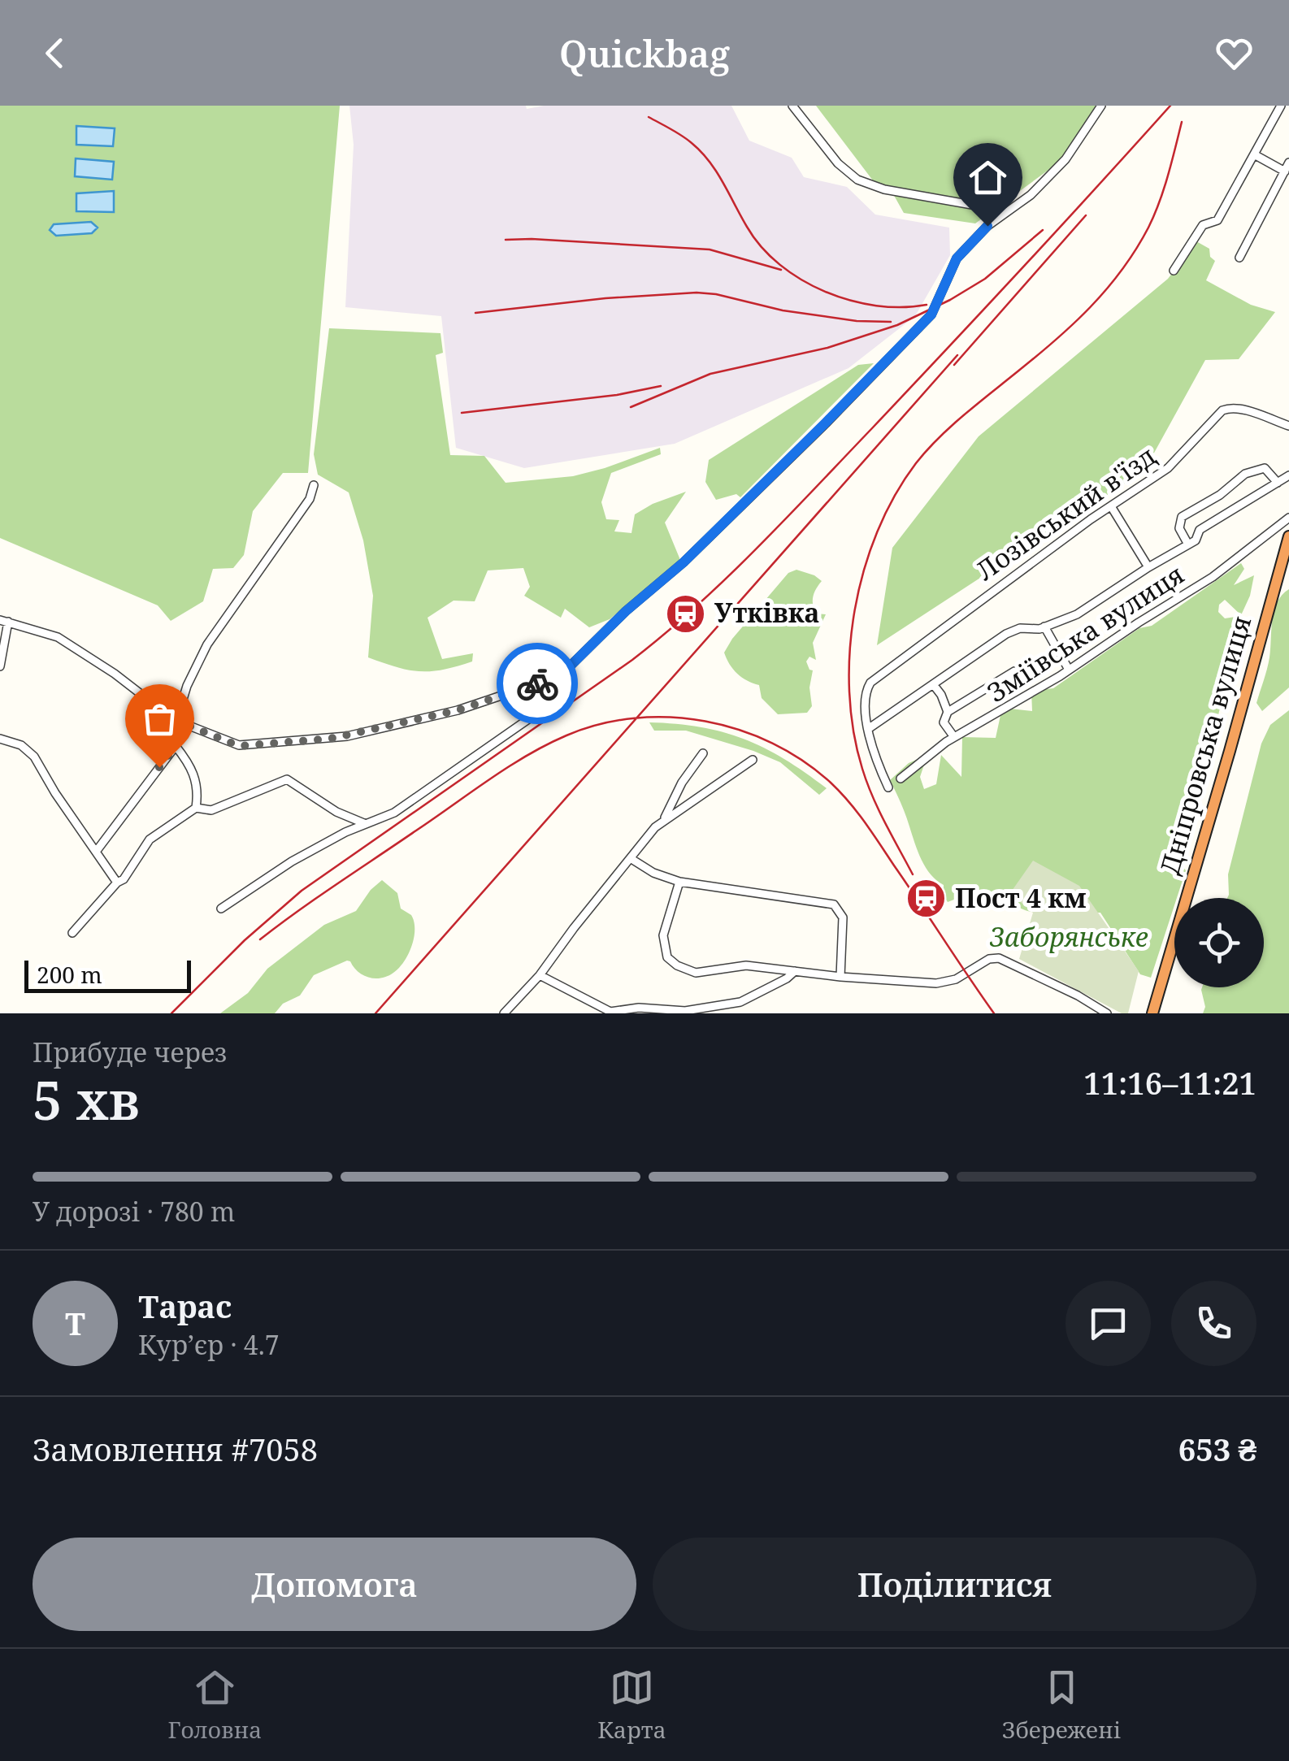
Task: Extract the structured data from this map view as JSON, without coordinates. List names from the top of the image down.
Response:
{
  "streets": {
    "highway": ["Дніпровська вулиця"],
    "street": ["Лозівський в'їзд", "Зміївська вулиця"]
  },
  "parks": ["Заборянське"],
  "places": {
    "station": ["Уткiвка", "Пост 4 км"]
  },
  "scale_bar": "200 m",
  "page": {
    "header": "Quickbag",
    "scale": "200 m",
    "heading": ["5 хв", "Прибуде через", "11:16–11:21"],
    "panel": [
      "Тарас",
      "Кур’єр · 4.7",
      "Замовлення #7058",
      "653 ₴"
    ],
    "bar": "У дорозі · 780 m",
    "round": "Т",
    "buttons": ["Допомога", "Поділитися"],
    "tabs": ["Головна", "Карта", "Збережені"]
  }
}
